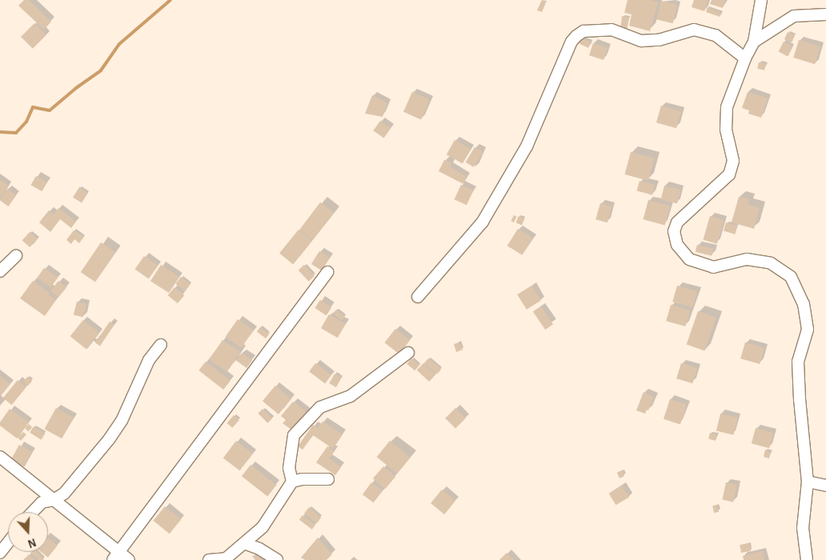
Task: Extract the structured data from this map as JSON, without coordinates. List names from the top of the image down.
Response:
{
  "north": "bottom"
}
